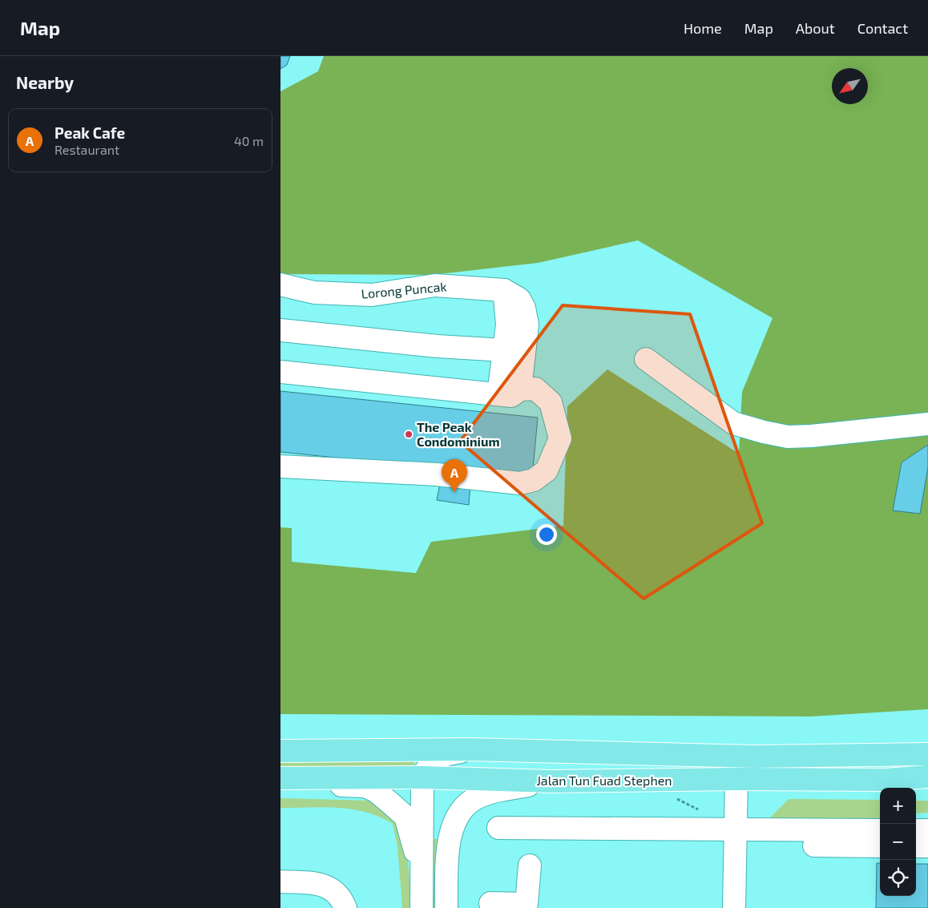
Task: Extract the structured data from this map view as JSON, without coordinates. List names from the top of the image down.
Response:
{
  "streets": {
    "highway": ["Jalan Tun Fuad Stephen"],
    "street": ["Lorong Puncak"]
  },
  "places": ["The Peak Condominium"],
  "north": "bottom left",
  "page": {
    "header": "Map",
    "nav": [
      "Home",
      "Map",
      "About",
      "Contact"
    ],
    "heading": "Nearby",
    "list": [
      {
        "mark": "A",
        "name": "Peak Cafe",
        "note": "Restaurant",
        "value": "40 m"
      }
    ],
    "pins": "A",
    "map_buttons": ["+", "−"]
  }
}
